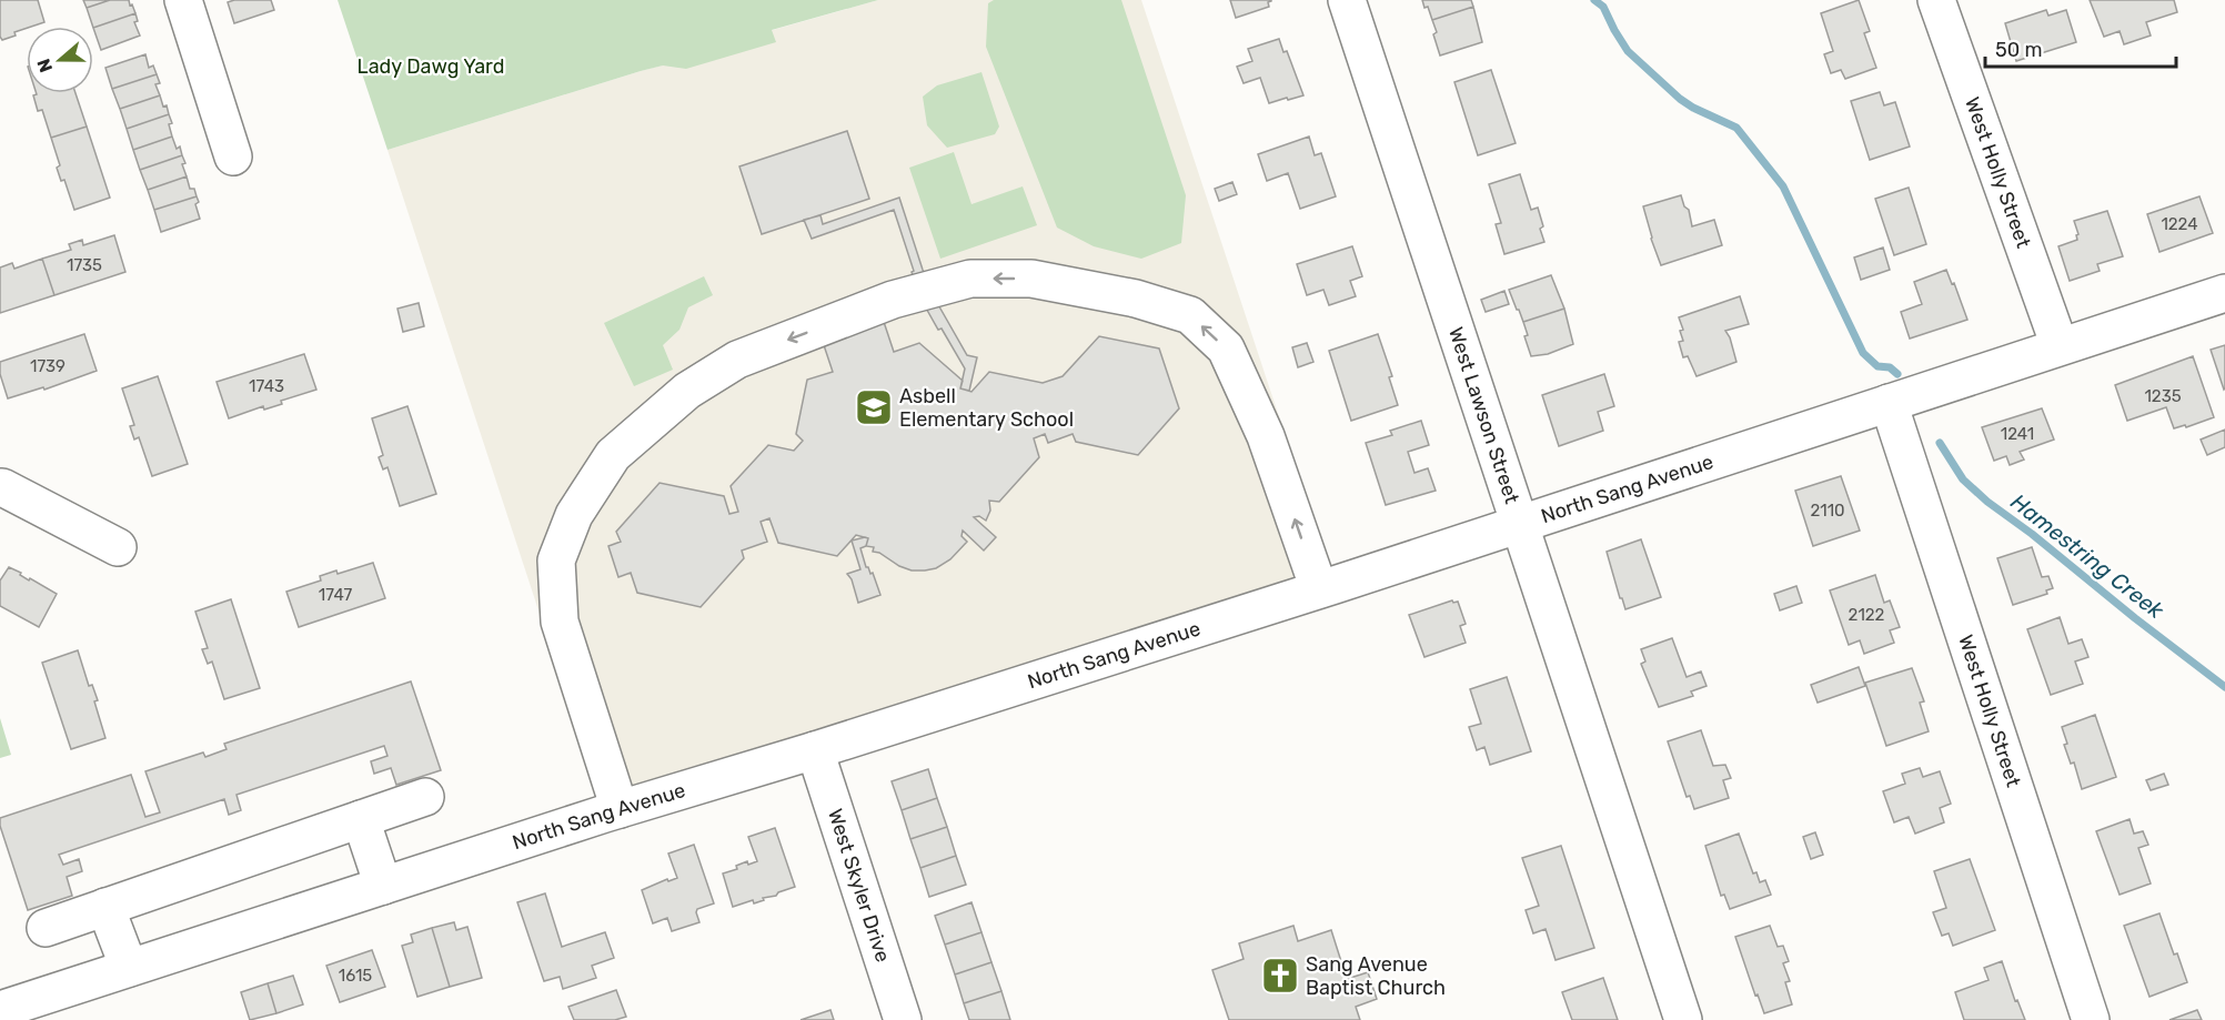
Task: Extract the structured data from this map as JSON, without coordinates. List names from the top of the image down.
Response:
{
  "streets": {
    "street": [
      "West Holly Street",
      "West Lawson Street",
      "North Sang Avenue",
      "West Skyler Drive"
    ]
  },
  "crossings": [
    ["West Holly Street", "North Sang Avenue"],
    ["West Lawson Street", "North Sang Avenue"],
    ["North Sang Avenue", "West Skyler Drive"]
  ],
  "water": ["Hamestring Creek"],
  "parks": ["Lady Dawg Yard"],
  "places": {
    "school or university": ["Asbell Elementary School"],
    "church": ["Sang Avenue Baptist Church"]
  },
  "house_numbers": [
    "1224",
    "1735",
    "1739",
    "1743",
    "1235",
    "1241",
    "2110",
    "1747",
    "2122",
    "1615"
  ],
  "scale_bar": "50 m",
  "north": "left"
}
